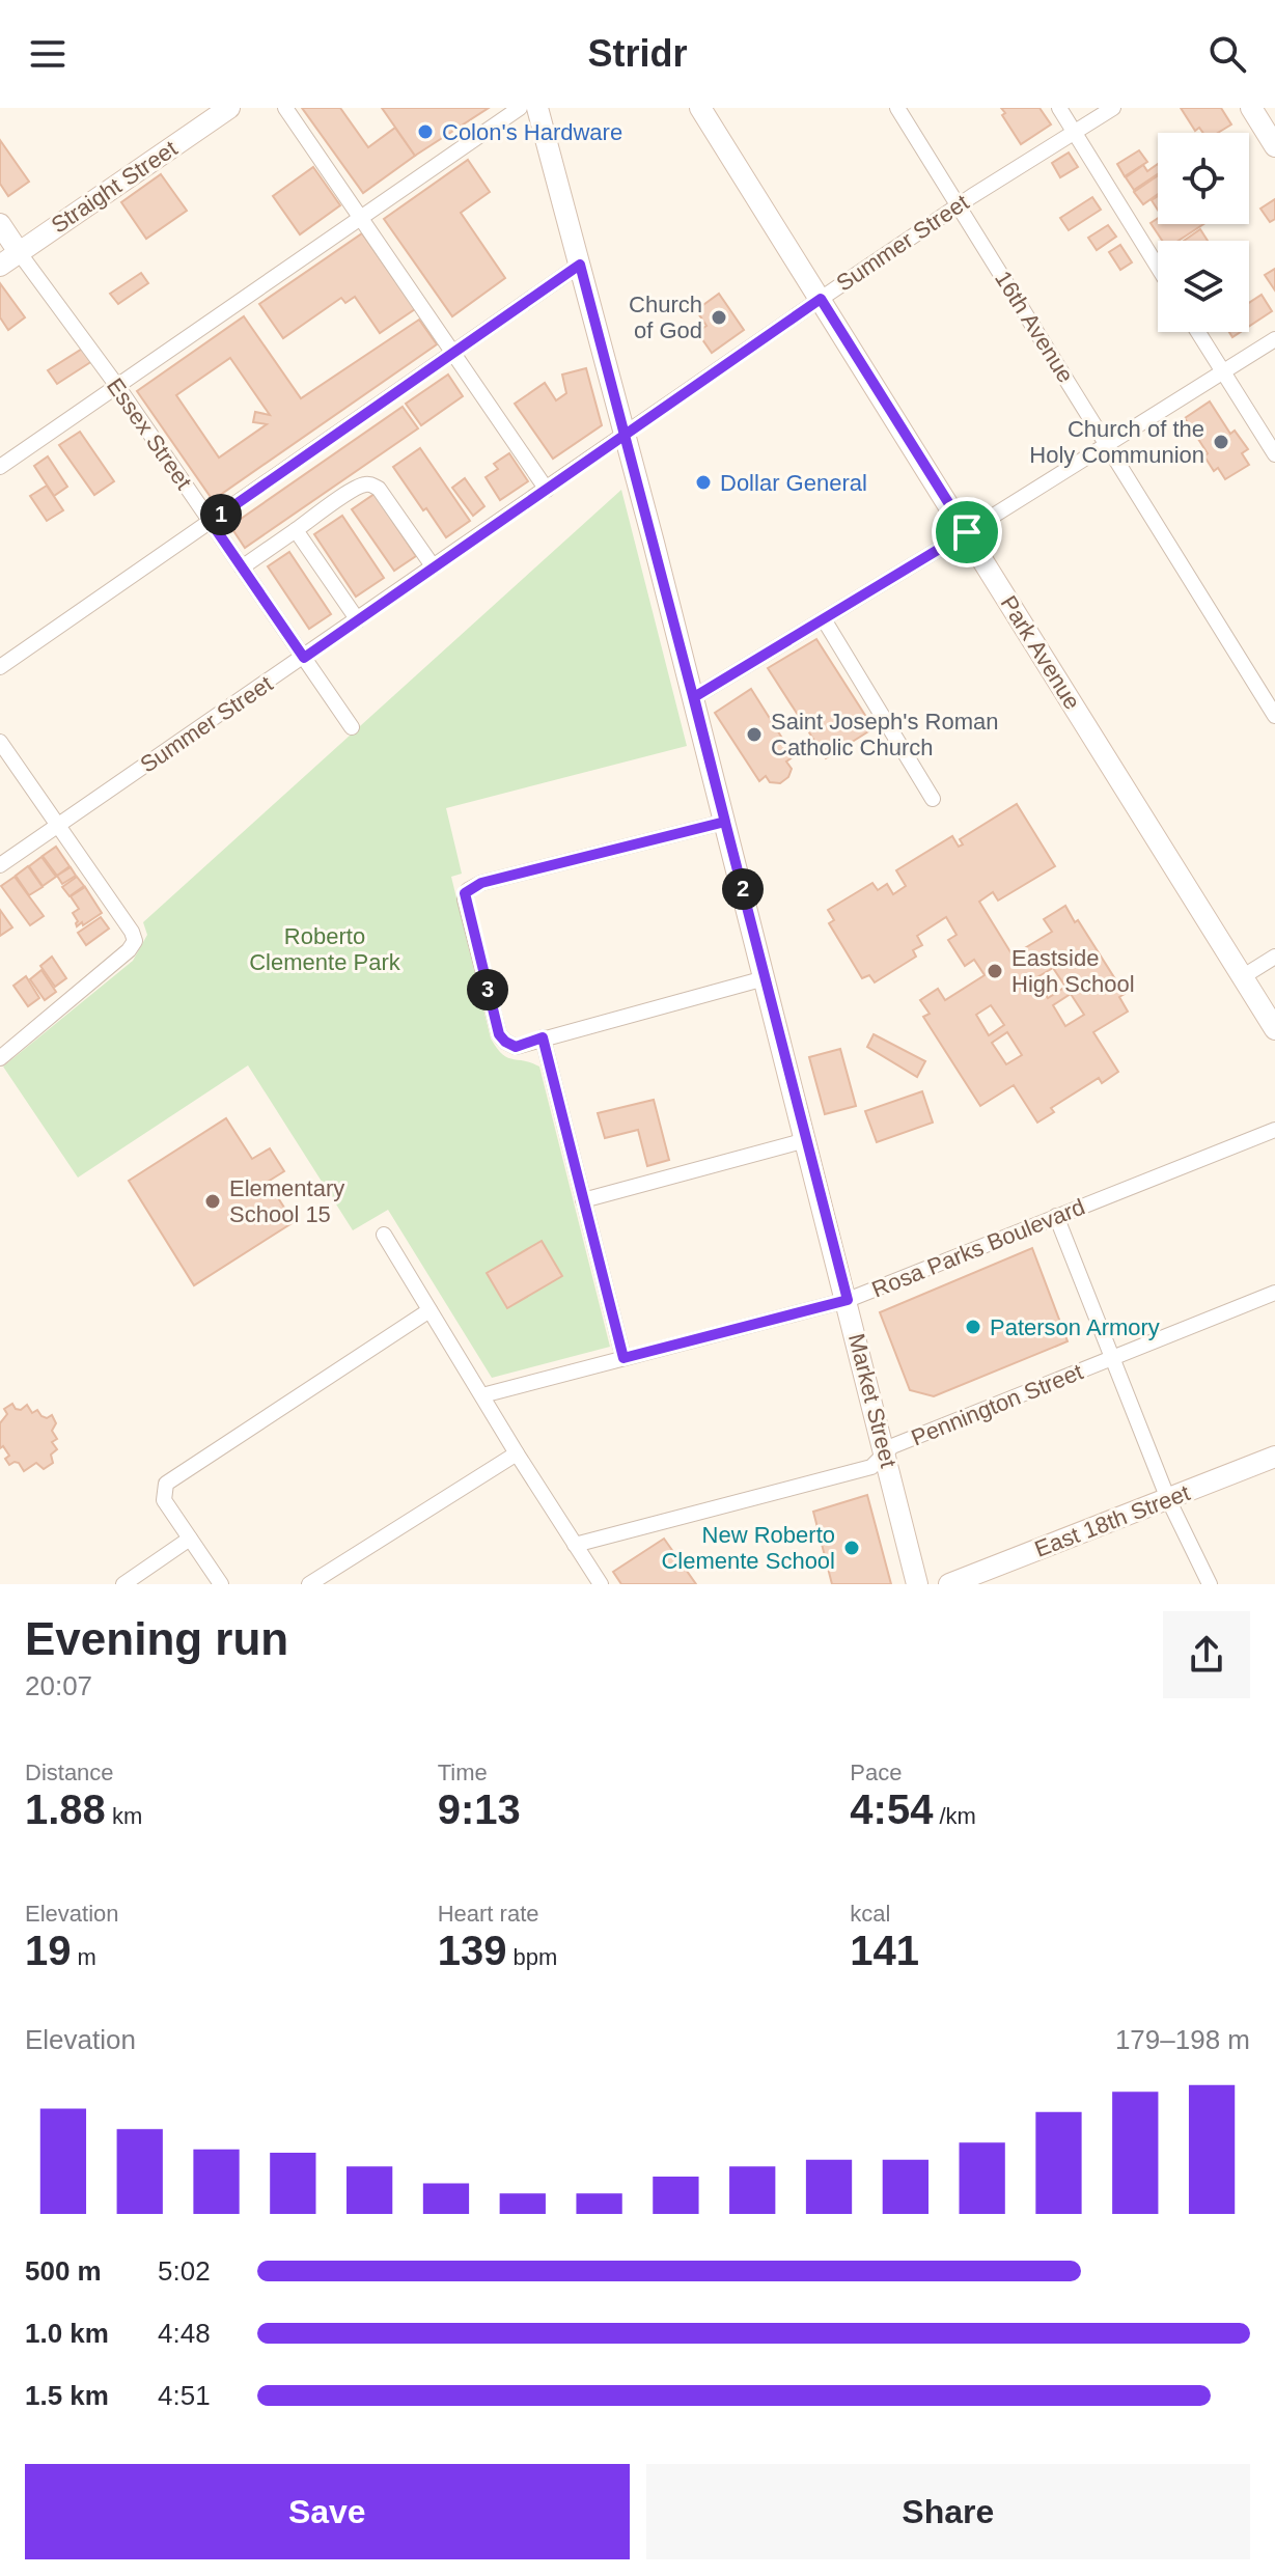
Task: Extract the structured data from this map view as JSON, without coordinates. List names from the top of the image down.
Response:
{
  "streets": {
    "main road": [
      "Straight Street",
      "Essex Street",
      "Park Avenue",
      "Market Street",
      "East 18th Street"
    ],
    "street": [
      "Summer Street",
      "16th Avenue",
      "Rosa Parks Boulevard",
      "Pennington Street"
    ]
  },
  "crossings": [
    ["Straight Street", "Essex Street"],
    ["Summer Street", "16th Avenue"],
    ["Summer Street", "Essex Street"],
    ["Summer Street", "Park Avenue"],
    ["Summer Street", "Market Street"],
    ["Rosa Parks Boulevard", "Market Street"],
    ["Market Street", "Pennington Street"]
  ],
  "parks": ["Roberto Clemente Park"],
  "places": [
    "Colon's Hardware",
    "Church of God",
    "Church of the Holy Communion",
    "Dollar General",
    "Saint Joseph's Roman Catholic Church",
    "Eastside High School",
    "Elementary School 15",
    "Paterson Armory",
    "New Roberto Clemente School"
  ],
  "page": {
    "header": "Stridr",
    "pins": ["1", "2", "3"],
    "heading": ["Evening run", "20:07"],
    "stats": [
      ["Distance", "1.88 km"],
      ["Time", "9:13"],
      ["Pace", "4:54 /km"],
      ["Elevation", "19 m"],
      ["Heart rate", "139 bpm"],
      ["kcal", "141"]
    ],
    "chart": ["Elevation", "179–198 m"],
    "list": [
      {
        "name": "500 m",
        "note": "5:02"
      },
      {
        "name": "1.0 km",
        "note": "4:48"
      },
      {
        "name": "1.5 km",
        "note": "4:51"
      }
    ],
    "buttons": ["Save", "Share"]
  }
}
